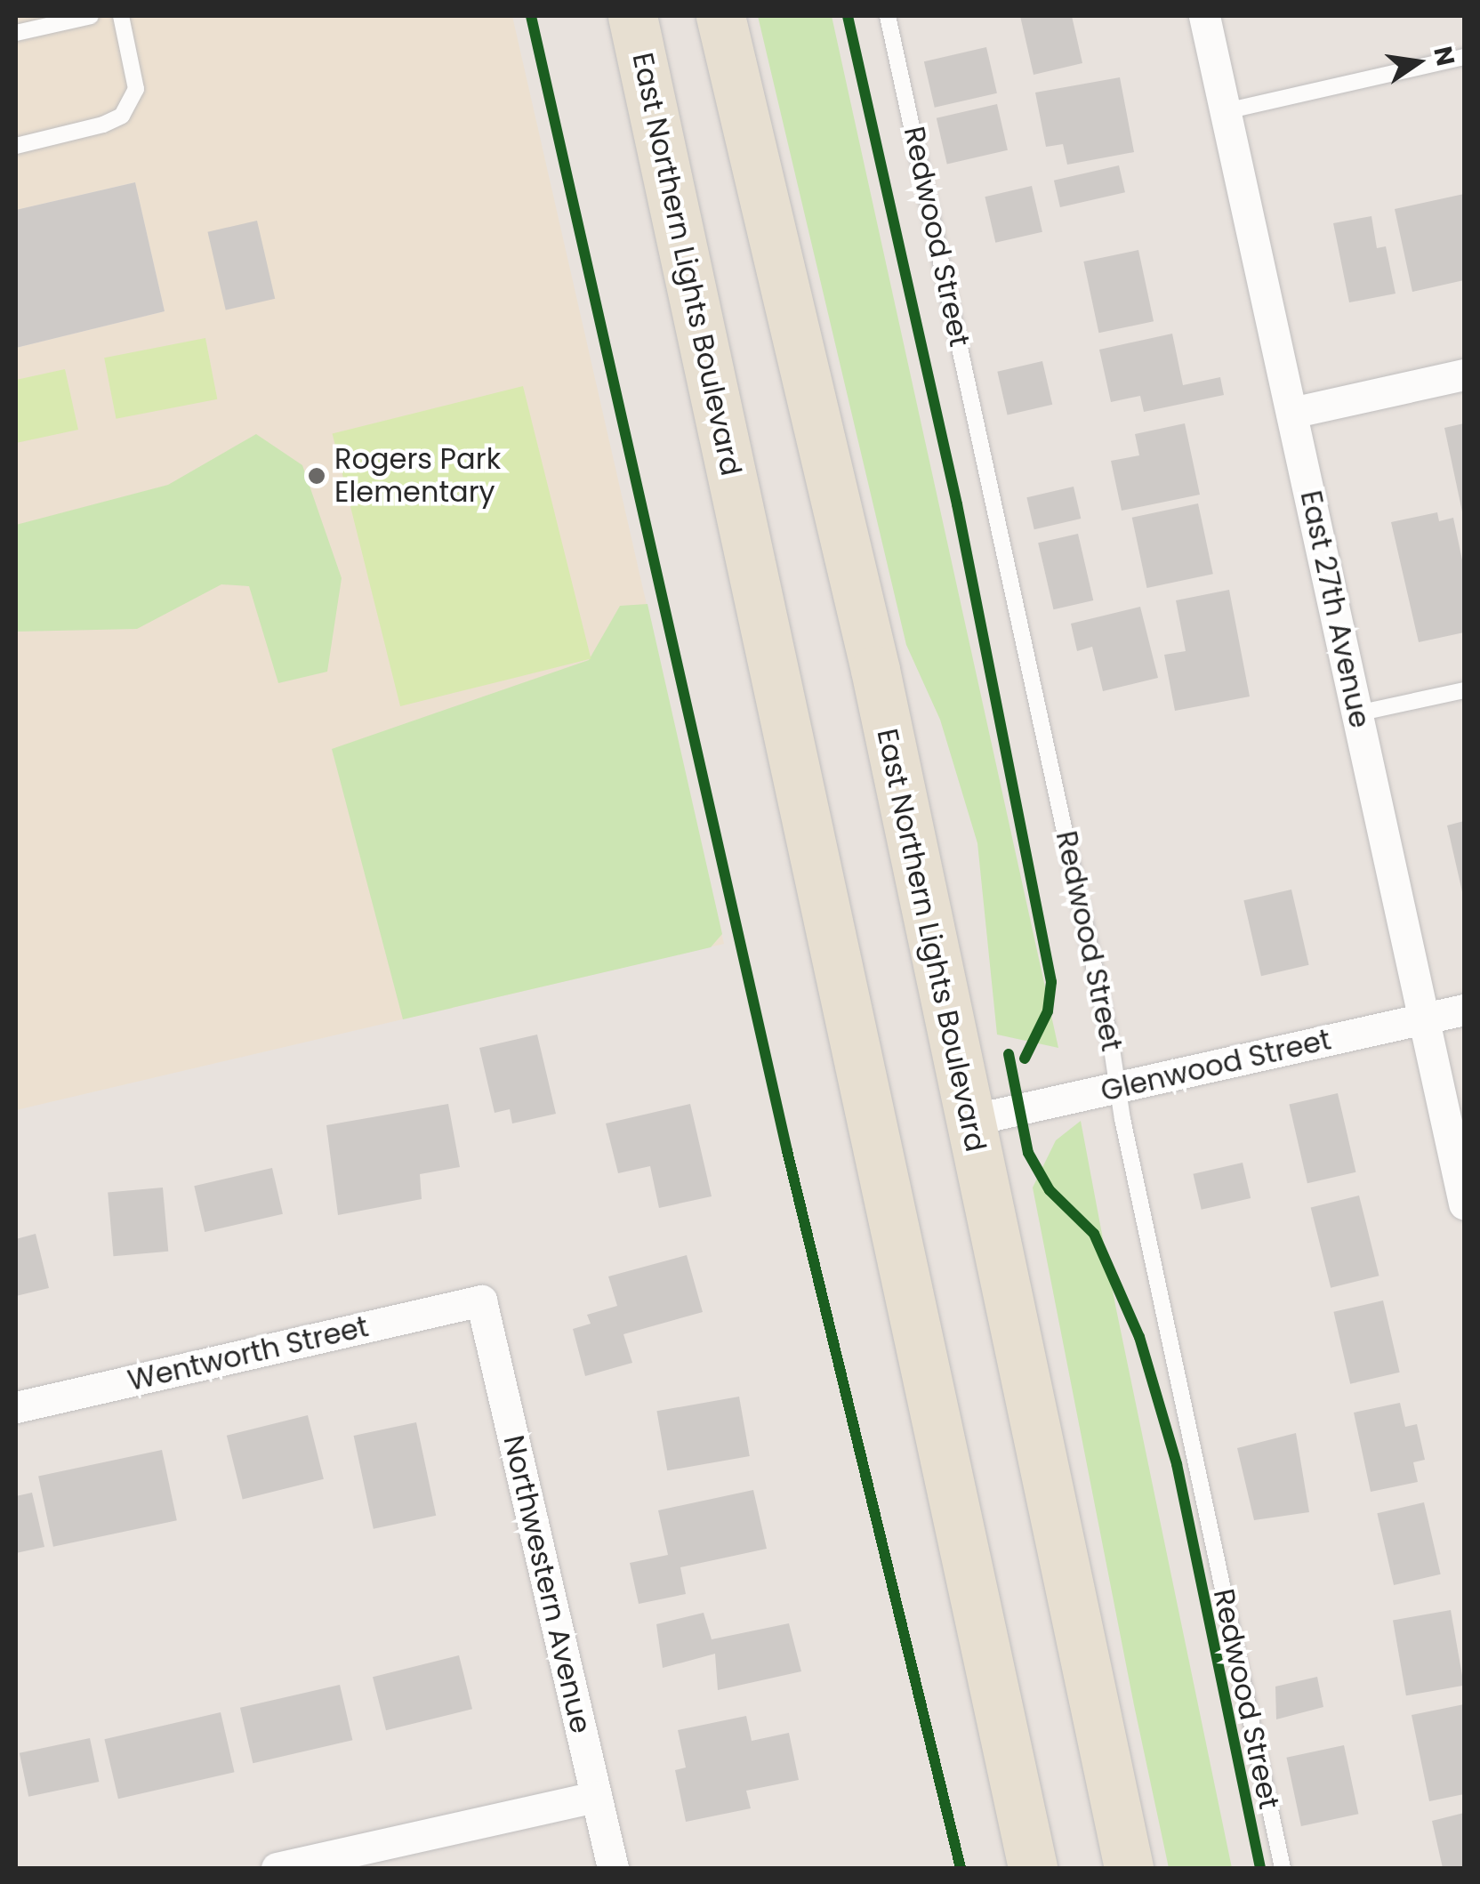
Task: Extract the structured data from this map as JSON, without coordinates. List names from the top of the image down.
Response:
{
  "streets": {
    "main road": ["East Northern Lights Boulevard"],
    "street": [
      "East 27th Avenue",
      "Glenwood Street",
      "Wentworth Street",
      "Northwestern Avenue"
    ],
    "lane": ["Redwood Street"]
  },
  "crossings": [
    ["Redwood Street", "Glenwood Street"],
    ["East Northern Lights Boulevard", "Glenwood Street"],
    ["East 27th Avenue", "Glenwood Street"],
    ["Wentworth Street", "Northwestern Avenue"]
  ],
  "places": ["Rogers Park Elementary"],
  "north": "right"
}
